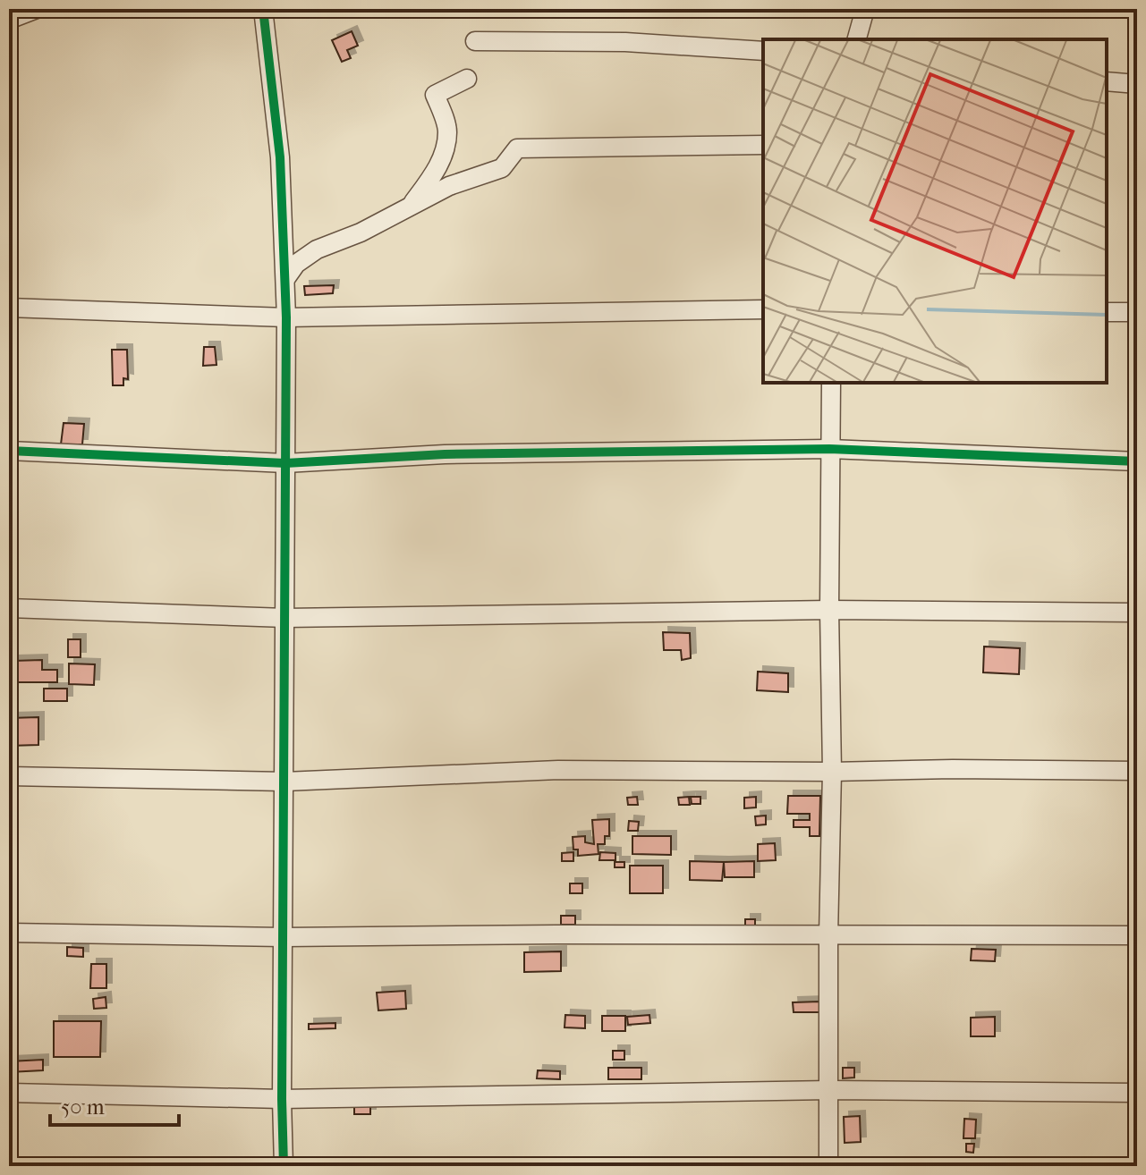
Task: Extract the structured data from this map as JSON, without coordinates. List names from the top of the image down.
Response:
{
  "scale_bar": "50 m"
}
